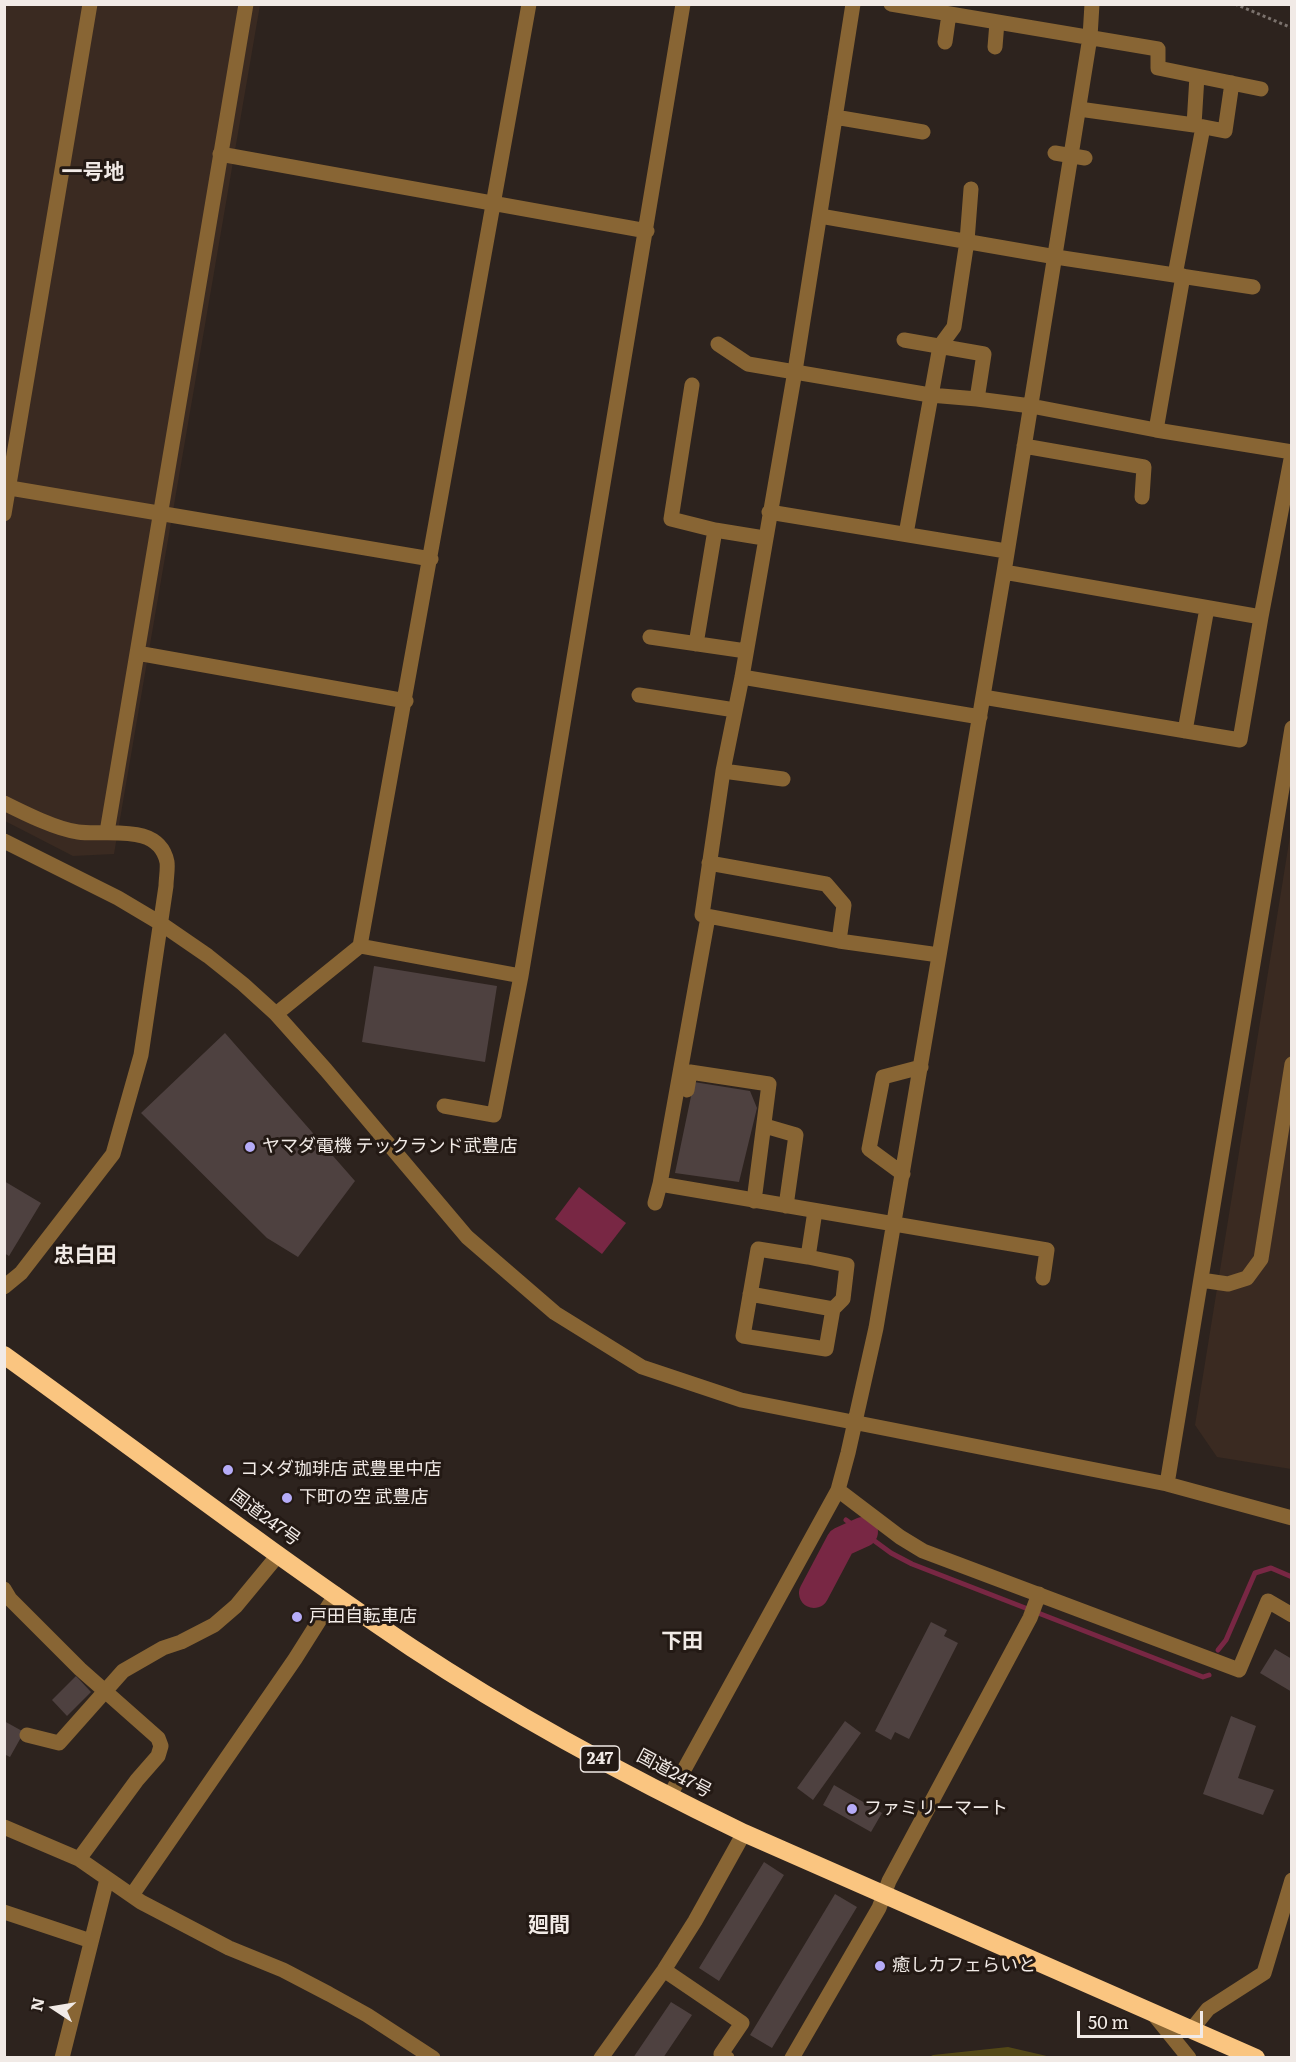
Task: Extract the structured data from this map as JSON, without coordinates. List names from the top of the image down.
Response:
{
  "streets": {
    "highway": ["国道247号", "247"]
  },
  "districts": [
    "一号地",
    "忠白田",
    "下田",
    "廻間"
  ],
  "places": [
    "ヤマダ電機 テックランド武豊店",
    "コメダ珈琲店 武豊里中店",
    "下町の空 武豊店",
    "戸田自転車店",
    "ファミリーマート",
    "癒しカフェらいと"
  ],
  "scale_bar": "50 m",
  "north": "left"
}
